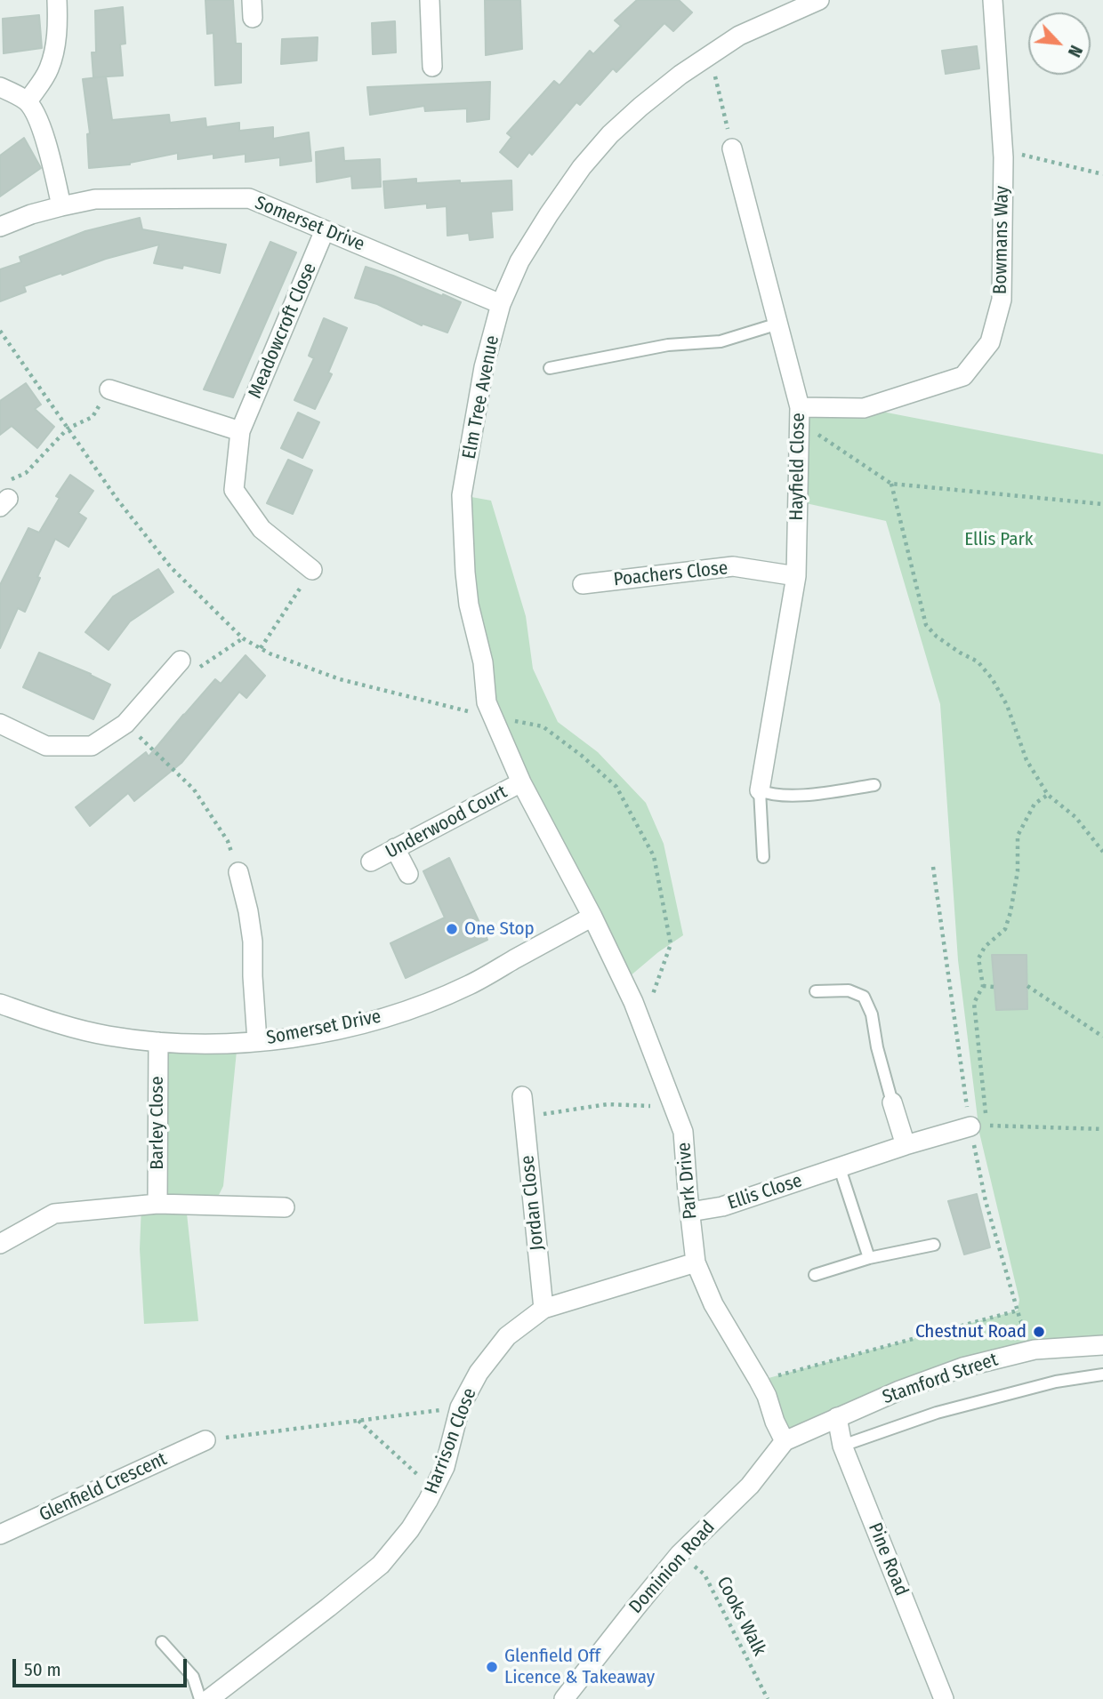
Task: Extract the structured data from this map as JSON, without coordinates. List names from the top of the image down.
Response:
{
  "streets": {
    "street": [
      "Somerset Drive",
      "Bowmans Way",
      "Meadowcroft Close",
      "Elm Tree Avenue",
      "Hayfield Close",
      "Poachers Close",
      "Underwood Court",
      "Barley Close",
      "Park Drive",
      "Ellis Close",
      "Jordan Close",
      "Stamford Street",
      "Harrison Close",
      "Glenfield Crescent",
      "Pine Road",
      "Dominion Road"
    ],
    "path": ["Cooks Walk"]
  },
  "crossings": [
    ["Somerset Drive", "Meadowcroft Close"],
    ["Somerset Drive", "Elm Tree Avenue"],
    ["Somerset Drive", "Barley Close"],
    ["Somerset Drive", "Park Drive"],
    ["Bowmans Way", "Hayfield Close"],
    ["Elm Tree Avenue", "Underwood Court"],
    ["Elm Tree Avenue", "Park Drive"],
    ["Hayfield Close", "Poachers Close"],
    ["Park Drive", "Ellis Close"],
    ["Park Drive", "Stamford Street"],
    ["Park Drive", "Harrison Close"],
    ["Park Drive", "Dominion Road"],
    ["Jordan Close", "Harrison Close"],
    ["Stamford Street", "Pine Road"],
    ["Stamford Street", "Dominion Road"],
    ["Dominion Road", "Cooks Walk"]
  ],
  "parks": ["Ellis Park"],
  "places": ["One Stop", "Chestnut Road", "Glenfield Off Licence & Takeaway"],
  "scale_bar": "50 m",
  "north": "bottom right"
}
